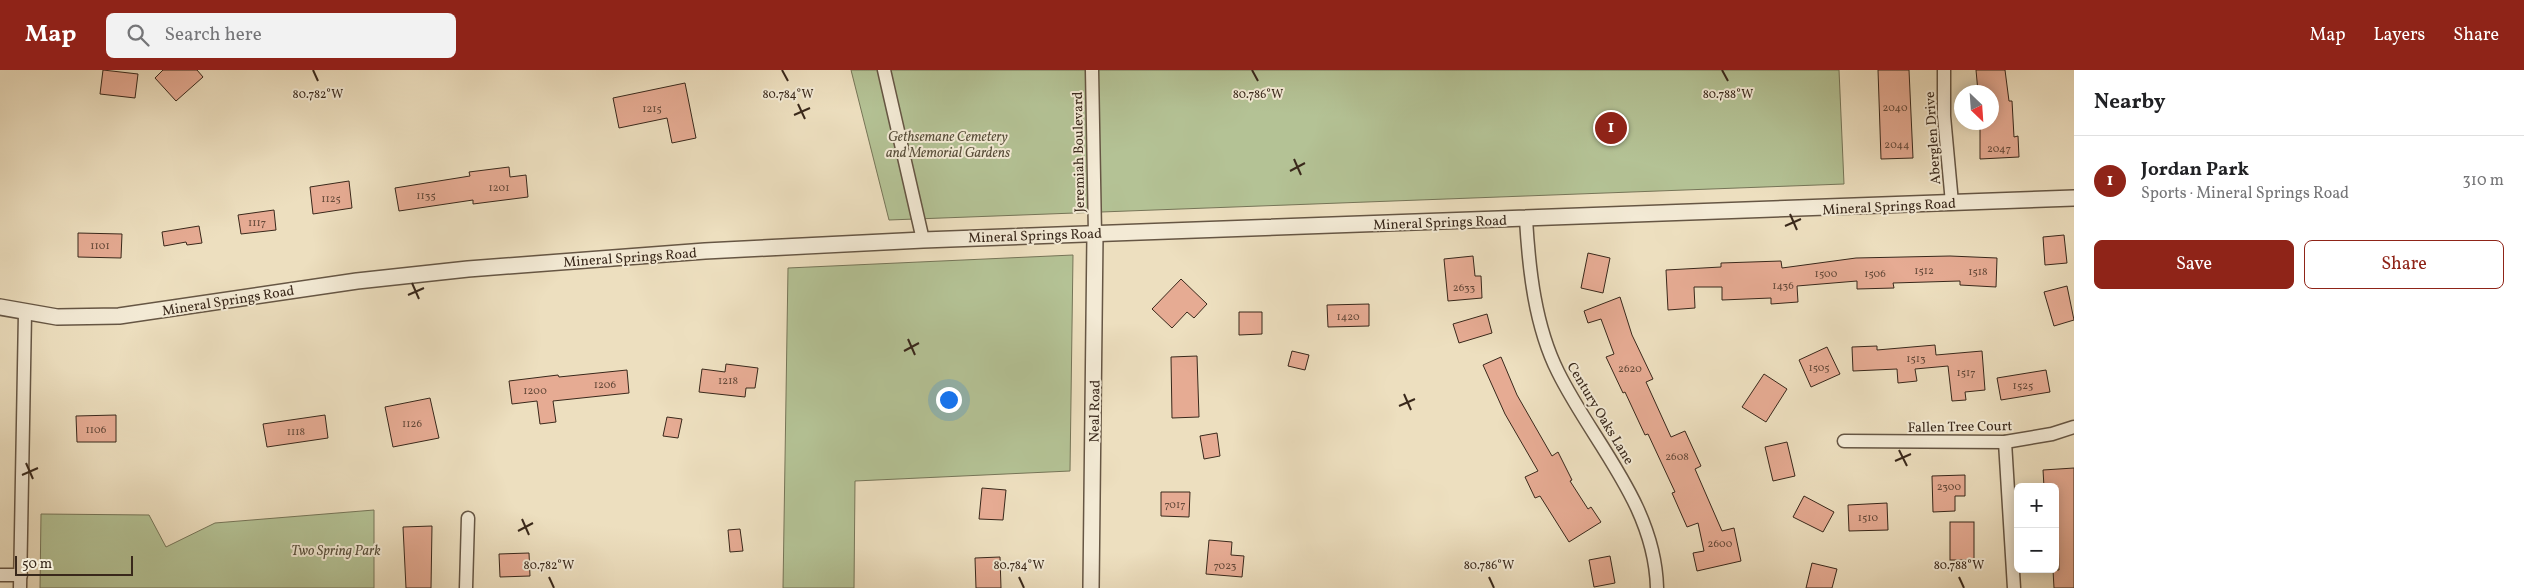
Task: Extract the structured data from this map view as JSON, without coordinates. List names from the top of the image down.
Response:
{
  "streets": {
    "street": [
      "Aberglen Drive",
      "Jeremiah Boulevard",
      "Mineral Springs Road",
      "Neal Road",
      "Century Oaks Lane",
      "Fallen Tree Court"
    ]
  },
  "crossings": [
    ["Aberglen Drive", "Mineral Springs Road"],
    ["Jeremiah Boulevard", "Mineral Springs Road"],
    ["Jeremiah Boulevard", "Neal Road"],
    ["Mineral Springs Road", "Neal Road"],
    ["Mineral Springs Road", "Century Oaks Lane"]
  ],
  "parks": ["Gethsemane Cemetery and Memorial Gardens", "Two Spring Park"],
  "house_numbers": [
    "2040",
    "1215",
    "2044",
    "2047",
    "1201",
    "1135",
    "1125",
    "1117",
    "1101",
    "1512",
    "1518",
    "1500",
    "1506",
    "1436",
    "2633",
    "1420",
    "1513",
    "1505",
    "2620",
    "1517",
    "1218",
    "1206",
    "1525",
    "1200",
    "1126",
    "1106",
    "1118",
    "2608",
    "2300",
    "7017",
    "1510",
    "2600",
    "7023"
  ],
  "scale_bar": "50 m",
  "north": "bottom right",
  "page": {
    "header": "Map",
    "search": "Search here",
    "nav": ["Map", "Layers", "Share"],
    "heading": "Nearby",
    "pins": "1",
    "list": [
      {
        "mark": "1",
        "name": "Jordan Park",
        "note": "Sports · Mineral Springs Road",
        "value": "310 m"
      }
    ],
    "buttons": ["Save", "Share"],
    "map_buttons": ["+", "−"],
    "scale": "50 m"
  },
  "coordinates": [
    "80.782°W",
    "80.784°W",
    "80.786°W",
    "80.788°W"
  ]
}
